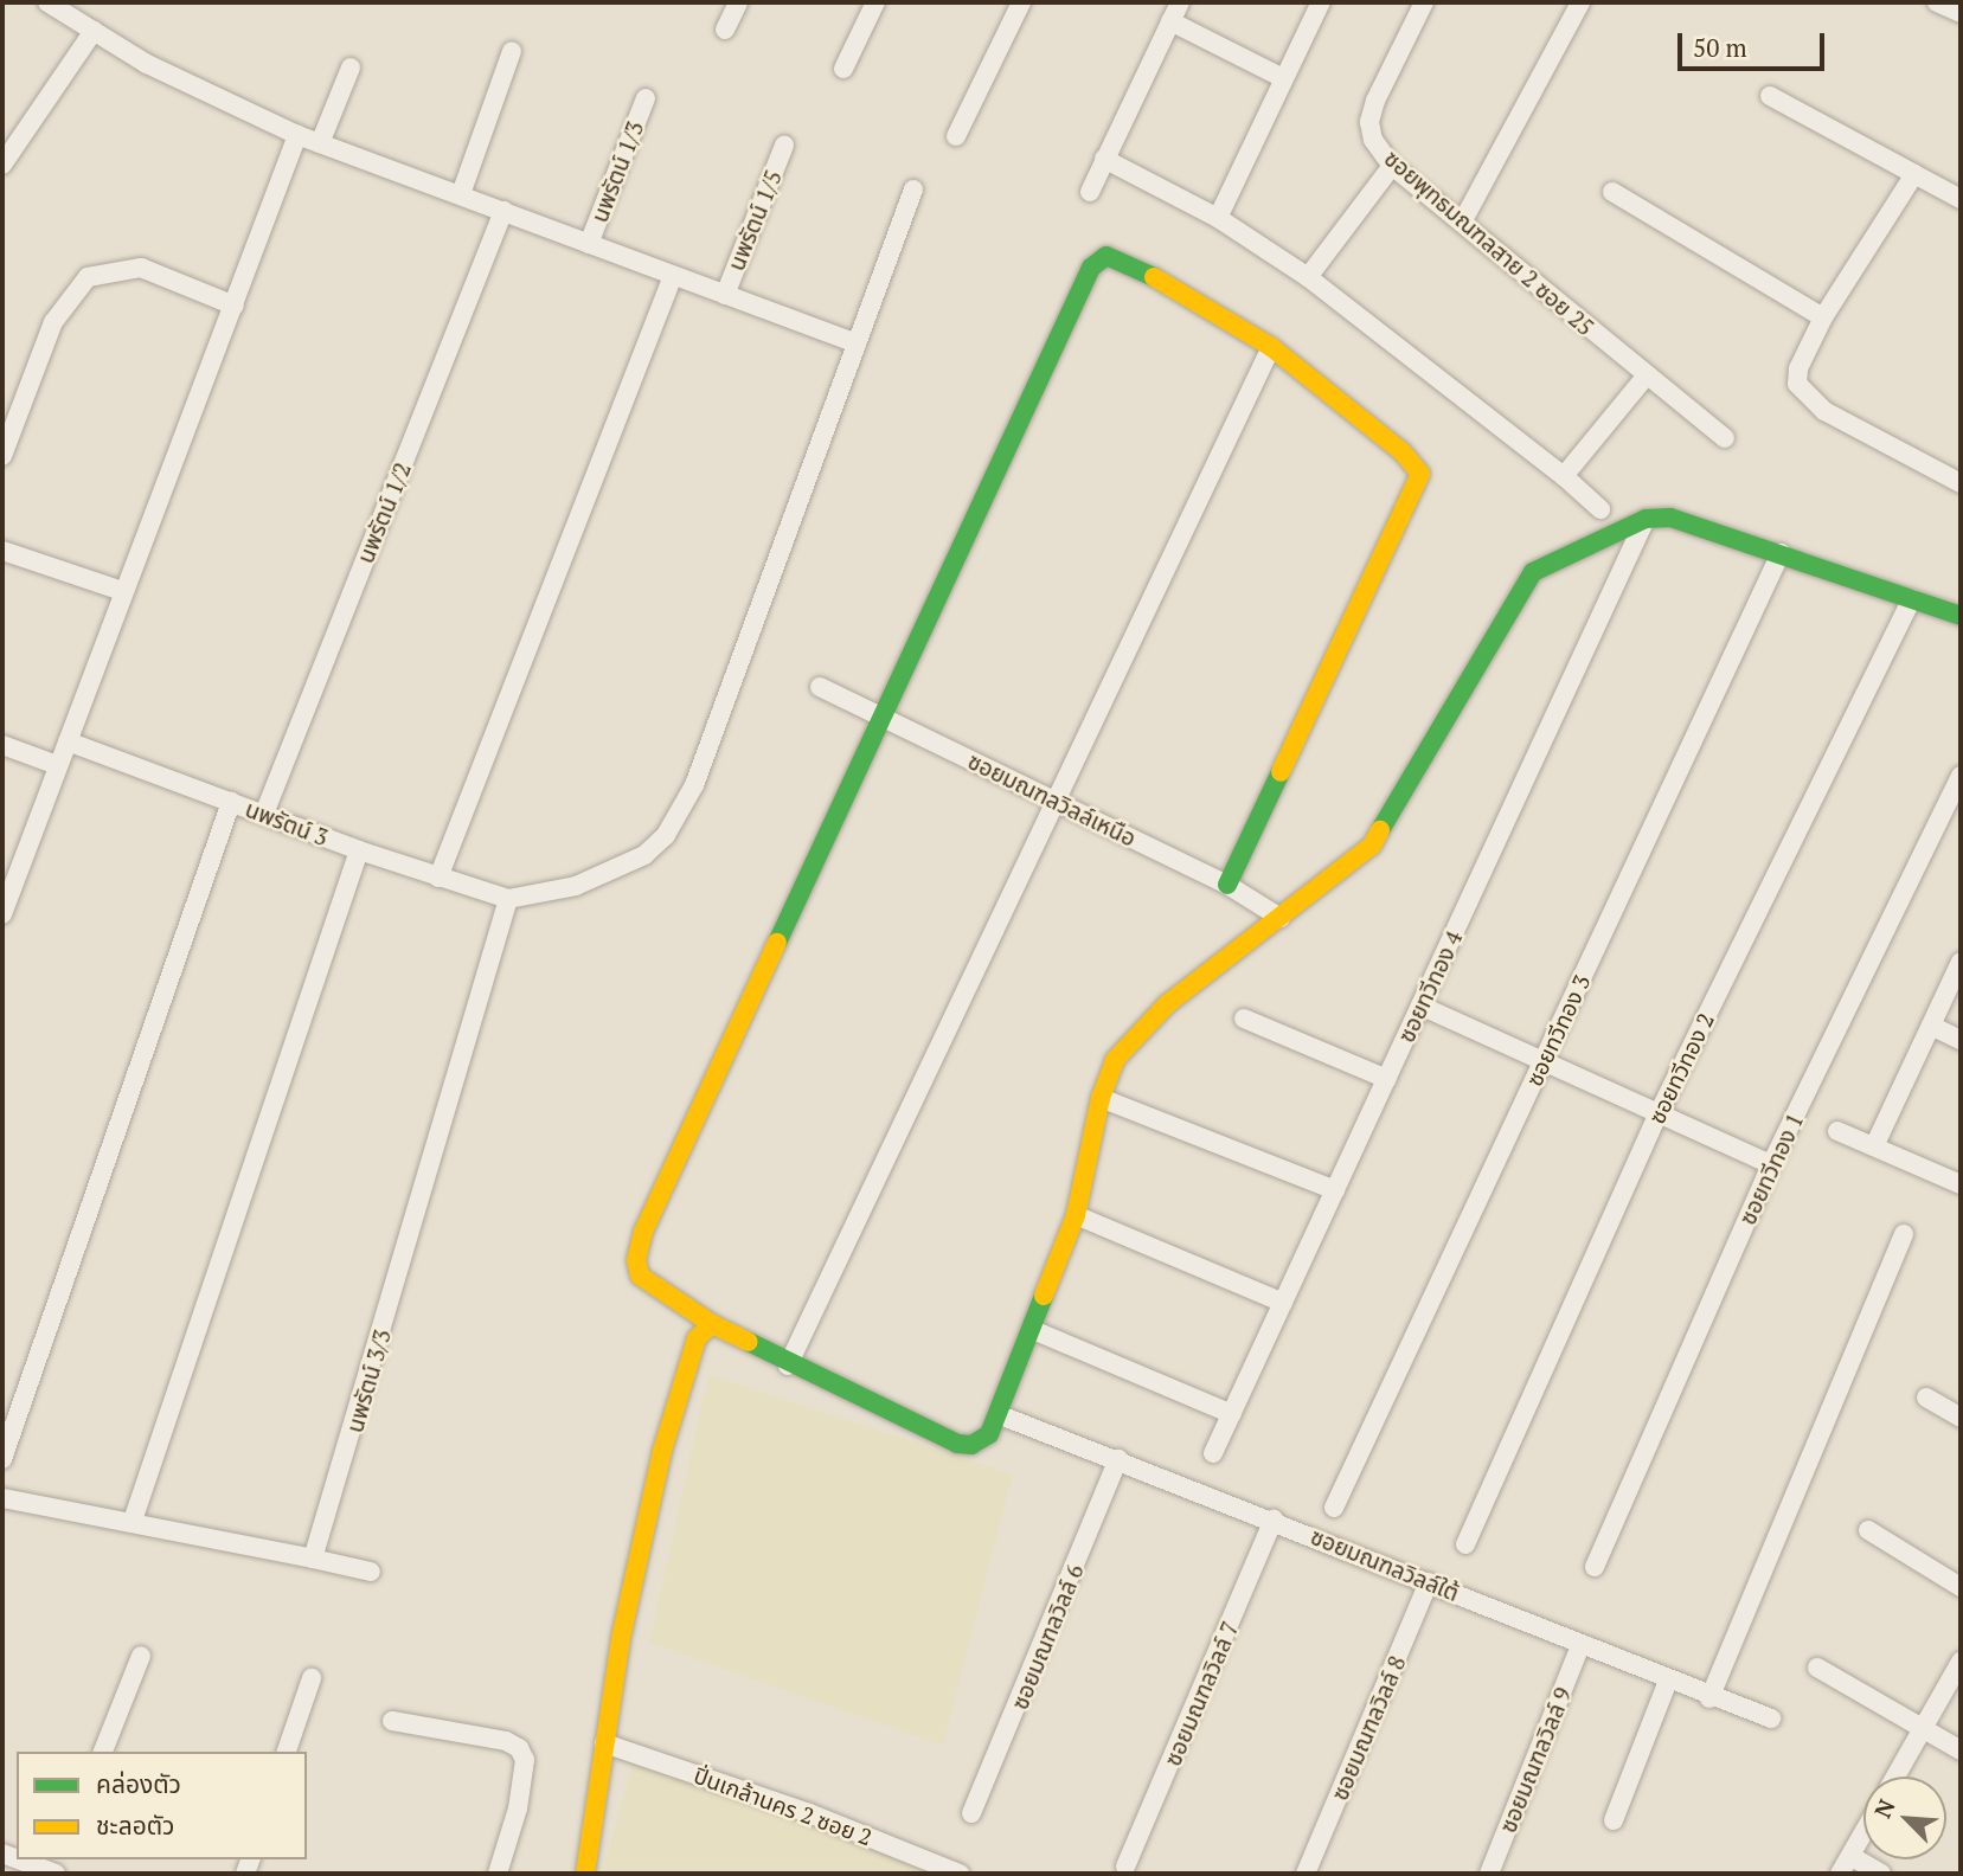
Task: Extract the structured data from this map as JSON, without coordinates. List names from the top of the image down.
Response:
{
  "streets": {
    "street": [
      "นพรัตน์ 1/3",
      "นพรัตน์ 1/5",
      "ซอยพุทธมณฑลสาย 2 ซอย 25",
      "นพรัตน์ 1/2",
      "ซอยมณฑลวิลล์เหนือ",
      "นพรัตน์ 3",
      "ซอยทวีทอง 4",
      "ซอยทวีทอง 3",
      "ซอยทวีทอง 2",
      "ซอยทวีทอง 1",
      "นพรัตน์ 3/3",
      "ซอยมณฑลวิลล์ใต้",
      "ซอยมณฑลวิลล์ 6",
      "ซอยมณฑลวิลล์ 7",
      "ซอยมณฑลวิลล์ 8",
      "ซอยมณฑลวิลล์ 9",
      "ปิ่นเกล้านคร 2 ซอย 2"
    ]
  },
  "crossings": [
    ["นพรัตน์ 1/2", "นพรัตน์ 3"],
    ["นพรัตน์ 3", "นพรัตน์ 3/3"],
    ["ซอยมณฑลวิลล์ใต้", "ซอยมณฑลวิลล์ 6"],
    ["ซอยมณฑลวิลล์ใต้", "ซอยมณฑลวิลล์ 7"],
    ["ซอยมณฑลวิลล์ใต้", "ซอยมณฑลวิลล์ 8"],
    ["ซอยมณฑลวิลล์ใต้", "ซอยมณฑลวิลล์ 9"]
  ],
  "legend": ["คล่องตัว", "ชะลอตัว"],
  "scale_bar": "50 m",
  "north": "top left"
}
